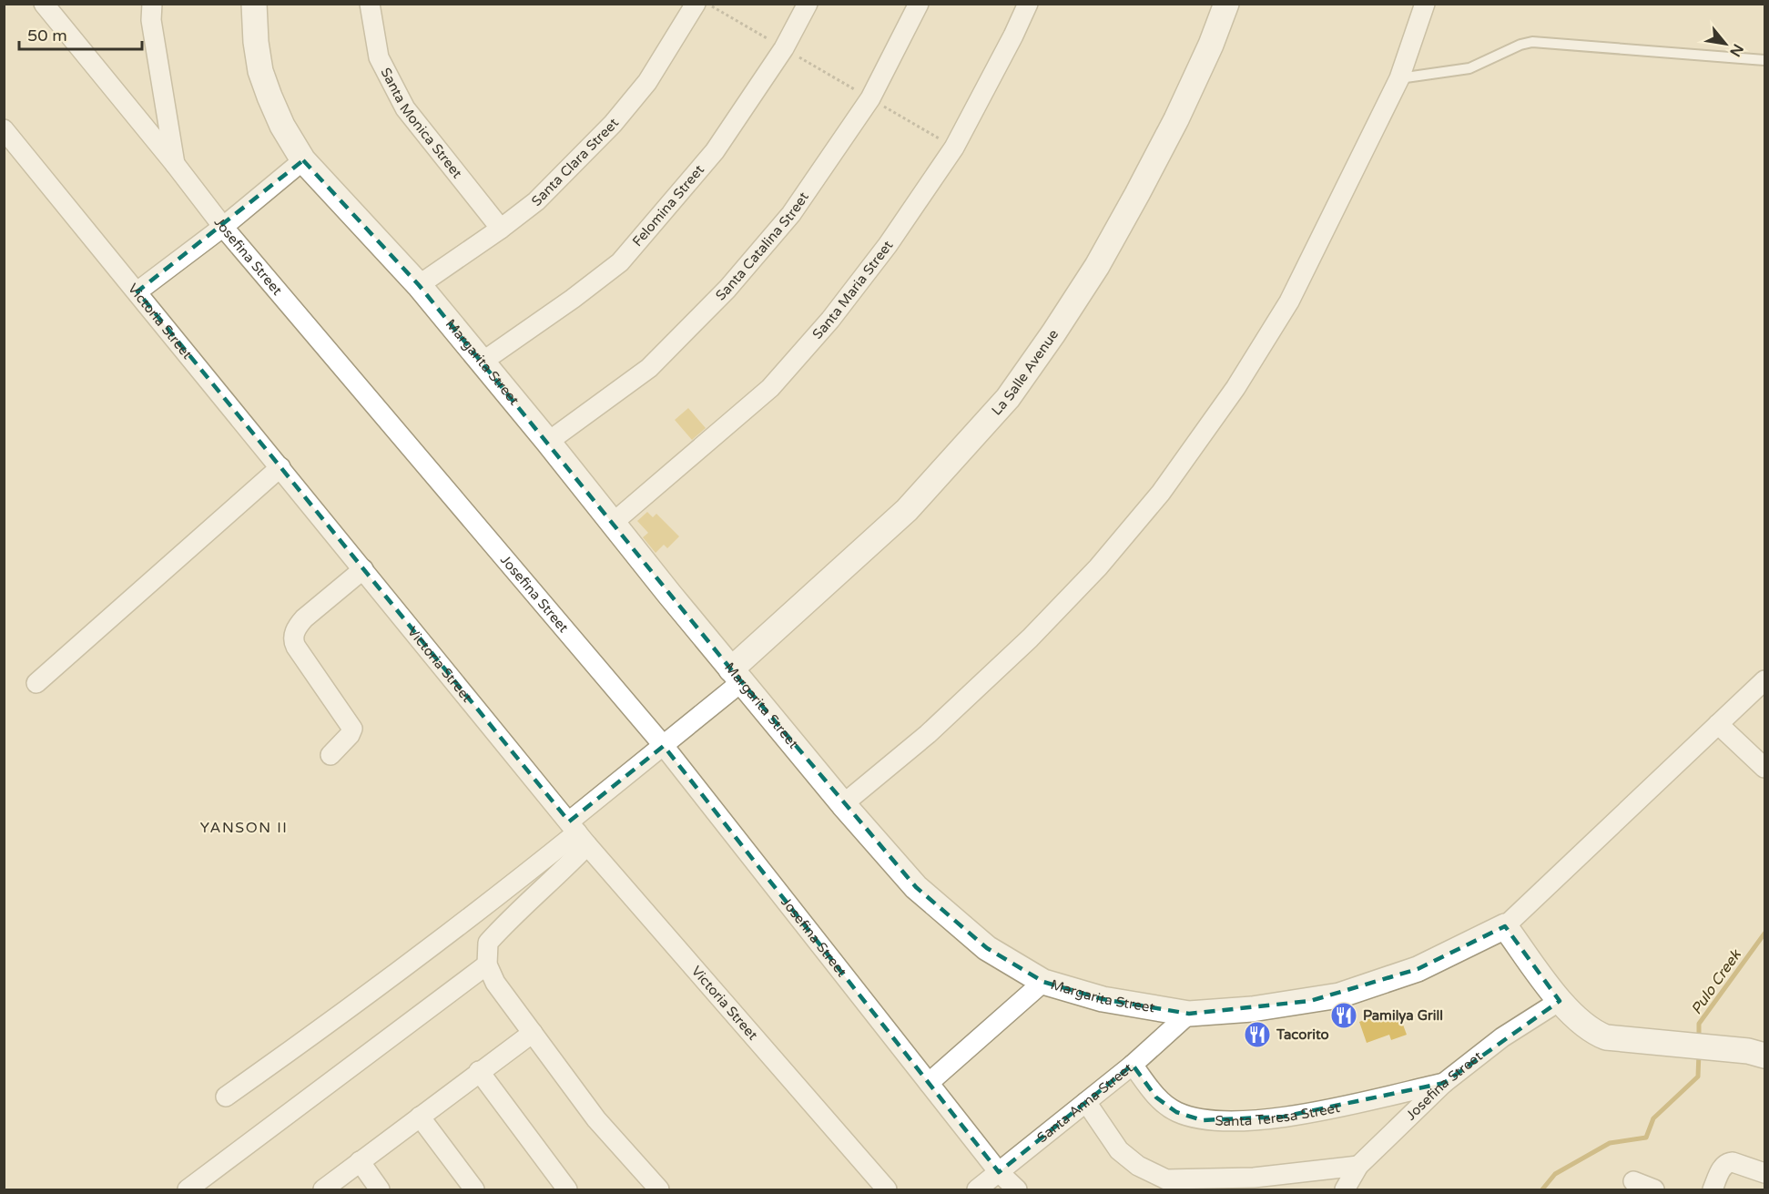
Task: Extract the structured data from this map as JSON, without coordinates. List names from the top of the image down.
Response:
{
  "streets": {
    "street": [
      "Santa Monica Street",
      "Santa Clara Street",
      "Felomina Street",
      "Santa Catalina Street",
      "Josefina Street",
      "Santa Maria Street",
      "Victoria Street",
      "Margarita Street",
      "La Salle Avenue",
      "Santa Anna Street",
      "Santa Teresa Street"
    ]
  },
  "crossings": [
    ["Santa Monica Street", "Santa Clara Street"],
    ["Santa Clara Street", "Margarita Street"],
    ["Felomina Street", "Margarita Street"],
    ["Santa Catalina Street", "Margarita Street"],
    ["Josefina Street", "Santa Anna Street"],
    ["Josefina Street", "Santa Teresa Street"],
    ["Santa Maria Street", "Margarita Street"],
    ["Margarita Street", "La Salle Avenue"],
    ["Margarita Street", "Santa Anna Street"],
    ["Santa Anna Street", "Santa Teresa Street"]
  ],
  "districts": ["YANSON II"],
  "water": ["Pulo Creek"],
  "places": {
    "restaurant": ["Pamilya Grill", "Tacorito"]
  },
  "scale_bar": "50 m",
  "north": "bottom right"
}
